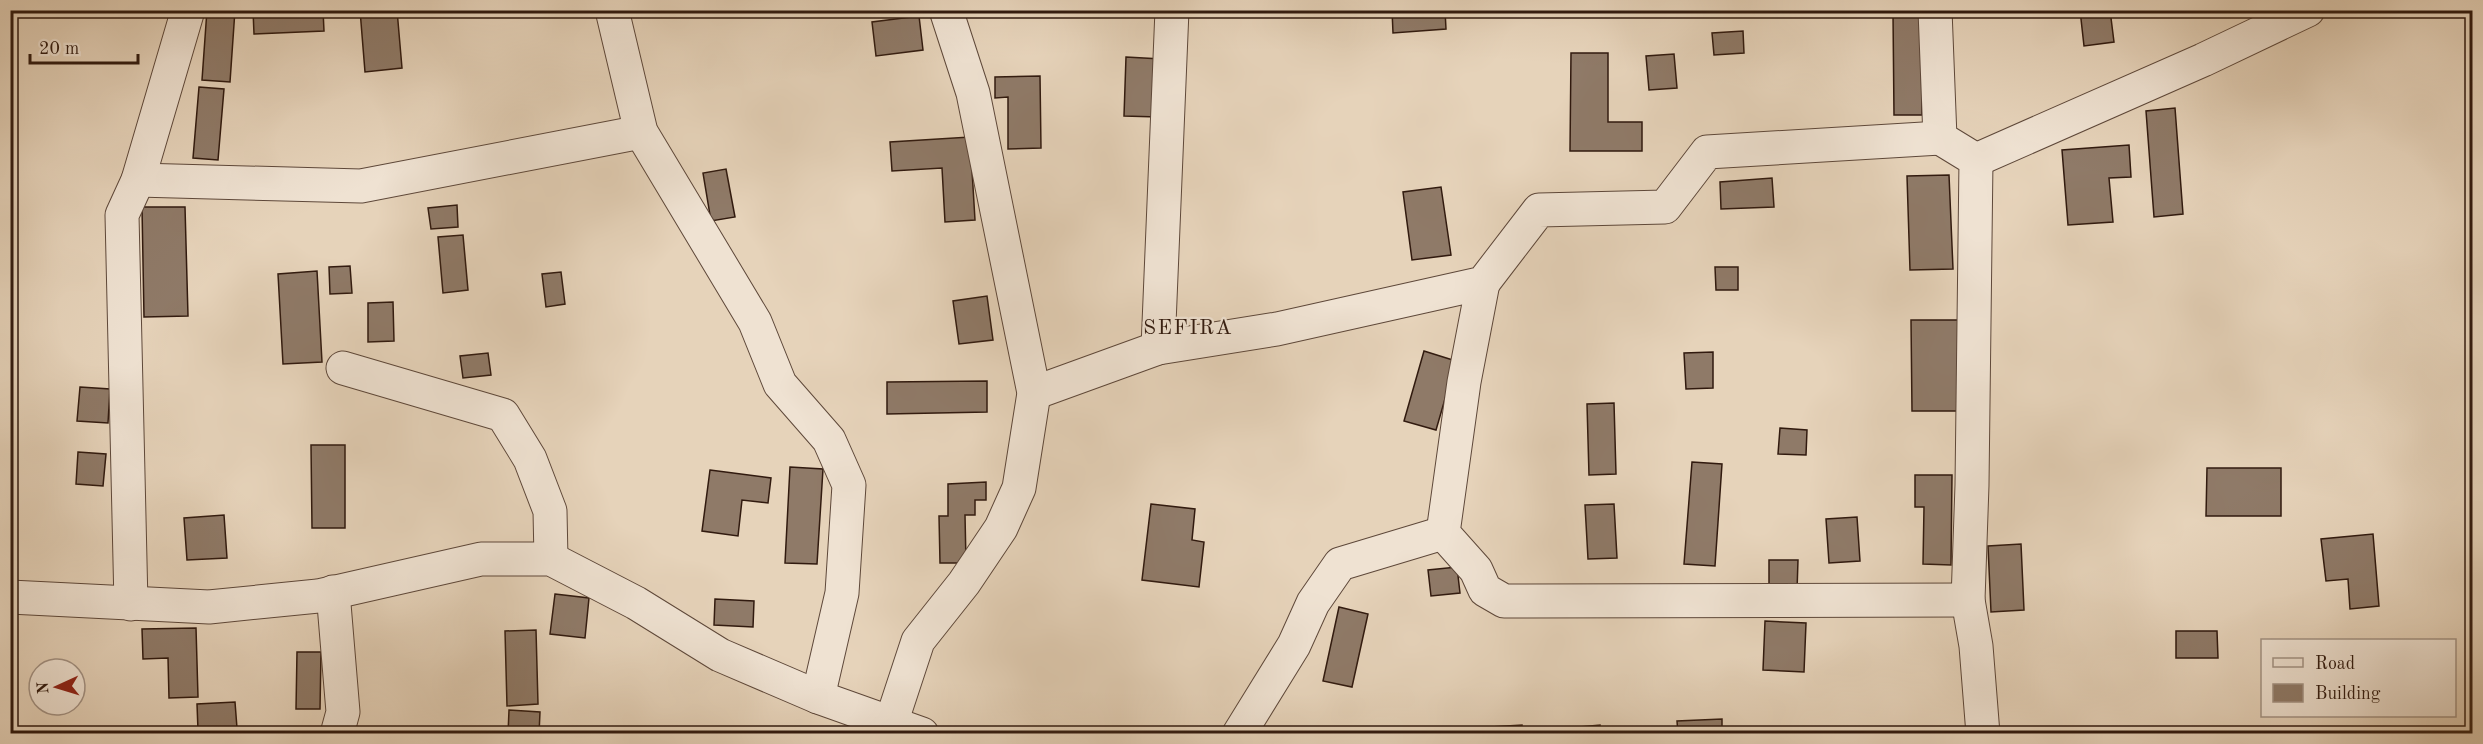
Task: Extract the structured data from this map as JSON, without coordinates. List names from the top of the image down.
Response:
{
  "districts": ["SEFIRA"],
  "legend": ["Road", "Building"],
  "scale_bar": "20 m",
  "north": "left"
}
